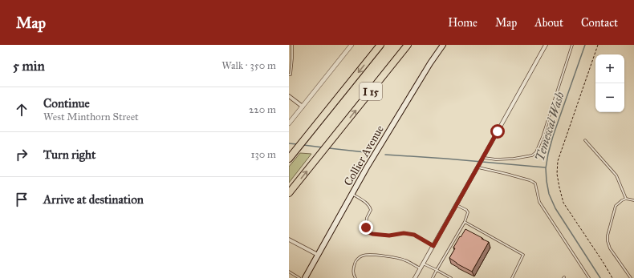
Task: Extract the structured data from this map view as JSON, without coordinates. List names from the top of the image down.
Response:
{
  "streets": {
    "highway": ["I 15"],
    "main road": ["Collier Avenue"]
  },
  "water": ["Temescal Wash"],
  "page": {
    "header": "Map",
    "nav": [
      "Home",
      "Map",
      "About",
      "Contact"
    ],
    "heading": ["5 min", "Walk · 350 m"],
    "map_buttons": ["+", "−"],
    "list": [
      ["Continue", "West Minthorn Street", "220 m"],
      ["Turn right", "130 m"],
      "Arrive at destination"
    ]
  }
}
